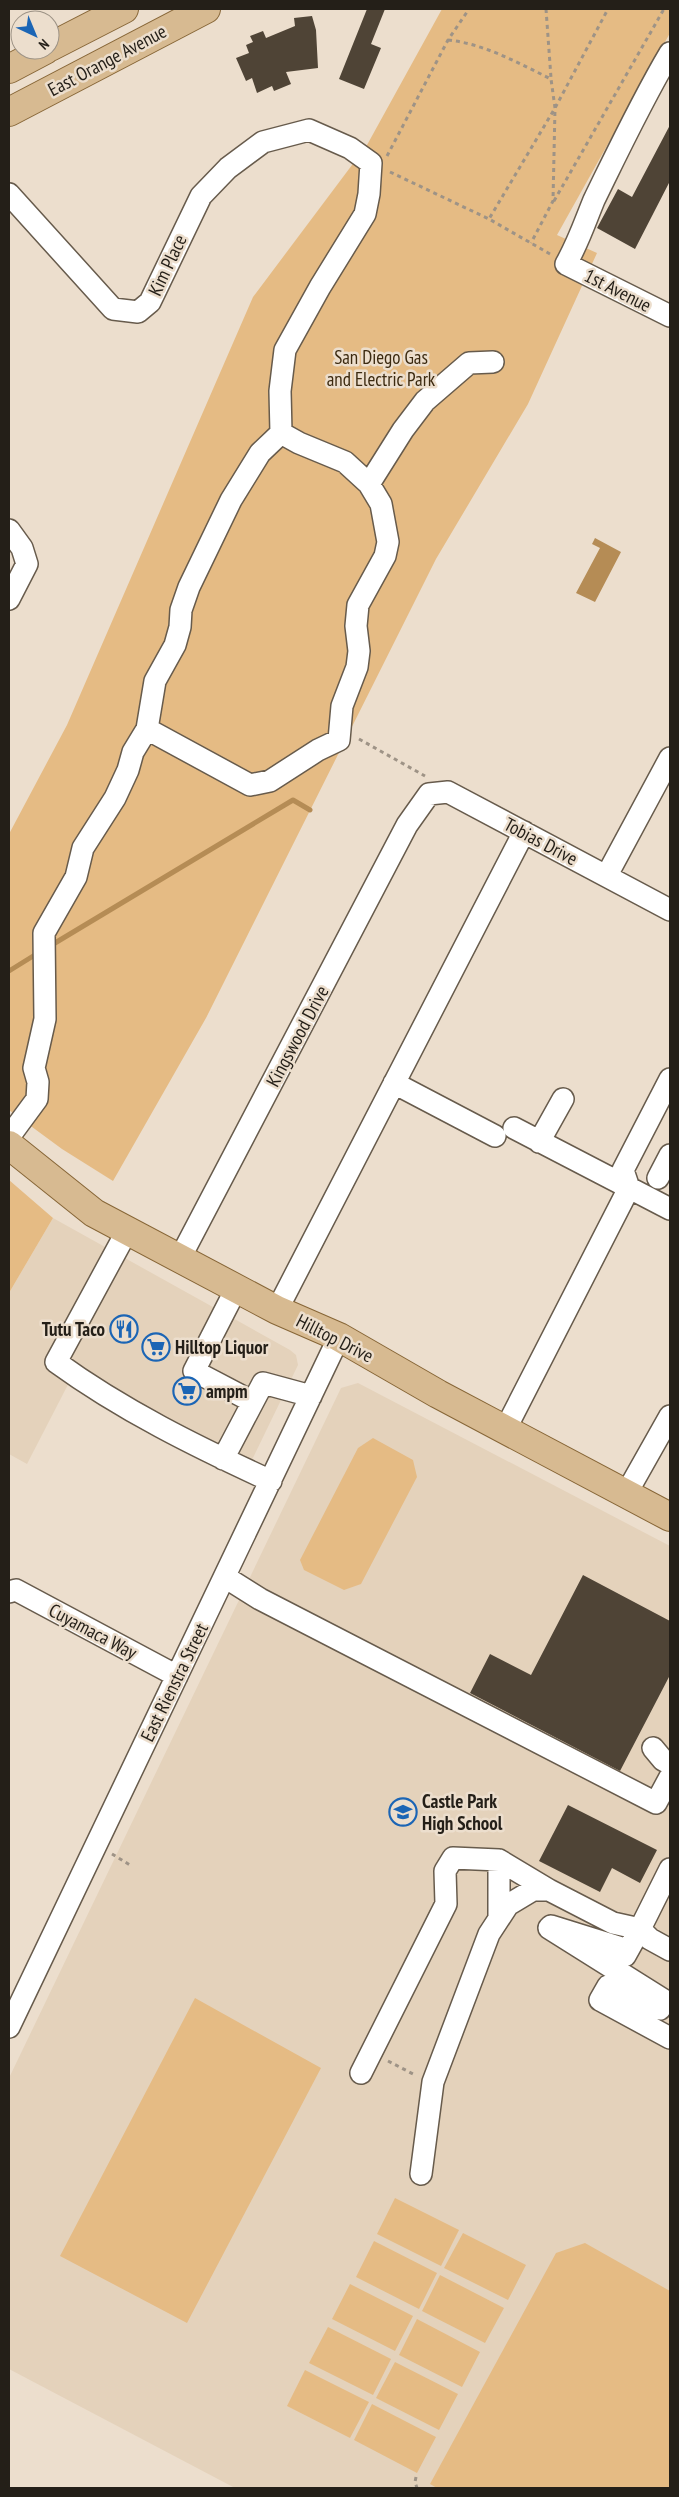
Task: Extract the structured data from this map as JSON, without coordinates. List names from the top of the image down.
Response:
{
  "streets": {
    "main road": ["East Orange Avenue", "Hilltop Drive"],
    "street": [
      "Kim Place",
      "1st Avenue",
      "Tobias Drive",
      "Kingswood Drive",
      "Cuyamaca Way",
      "East Rienstra Street"
    ]
  },
  "crossings": [
    ["Tobias Drive", "Kingswood Drive"],
    ["Kingswood Drive", "Hilltop Drive"],
    ["Hilltop Drive", "East Rienstra Street"],
    ["Cuyamaca Way", "East Rienstra Street"]
  ],
  "parks": ["San Diego Gas and Electric Park"],
  "places": {
    "restaurant": ["Tutu Taco"],
    "supermarket": ["Hilltop Liquor", "ampm"],
    "school or university": ["Castle Park High School"]
  },
  "north": "bottom right"
}
